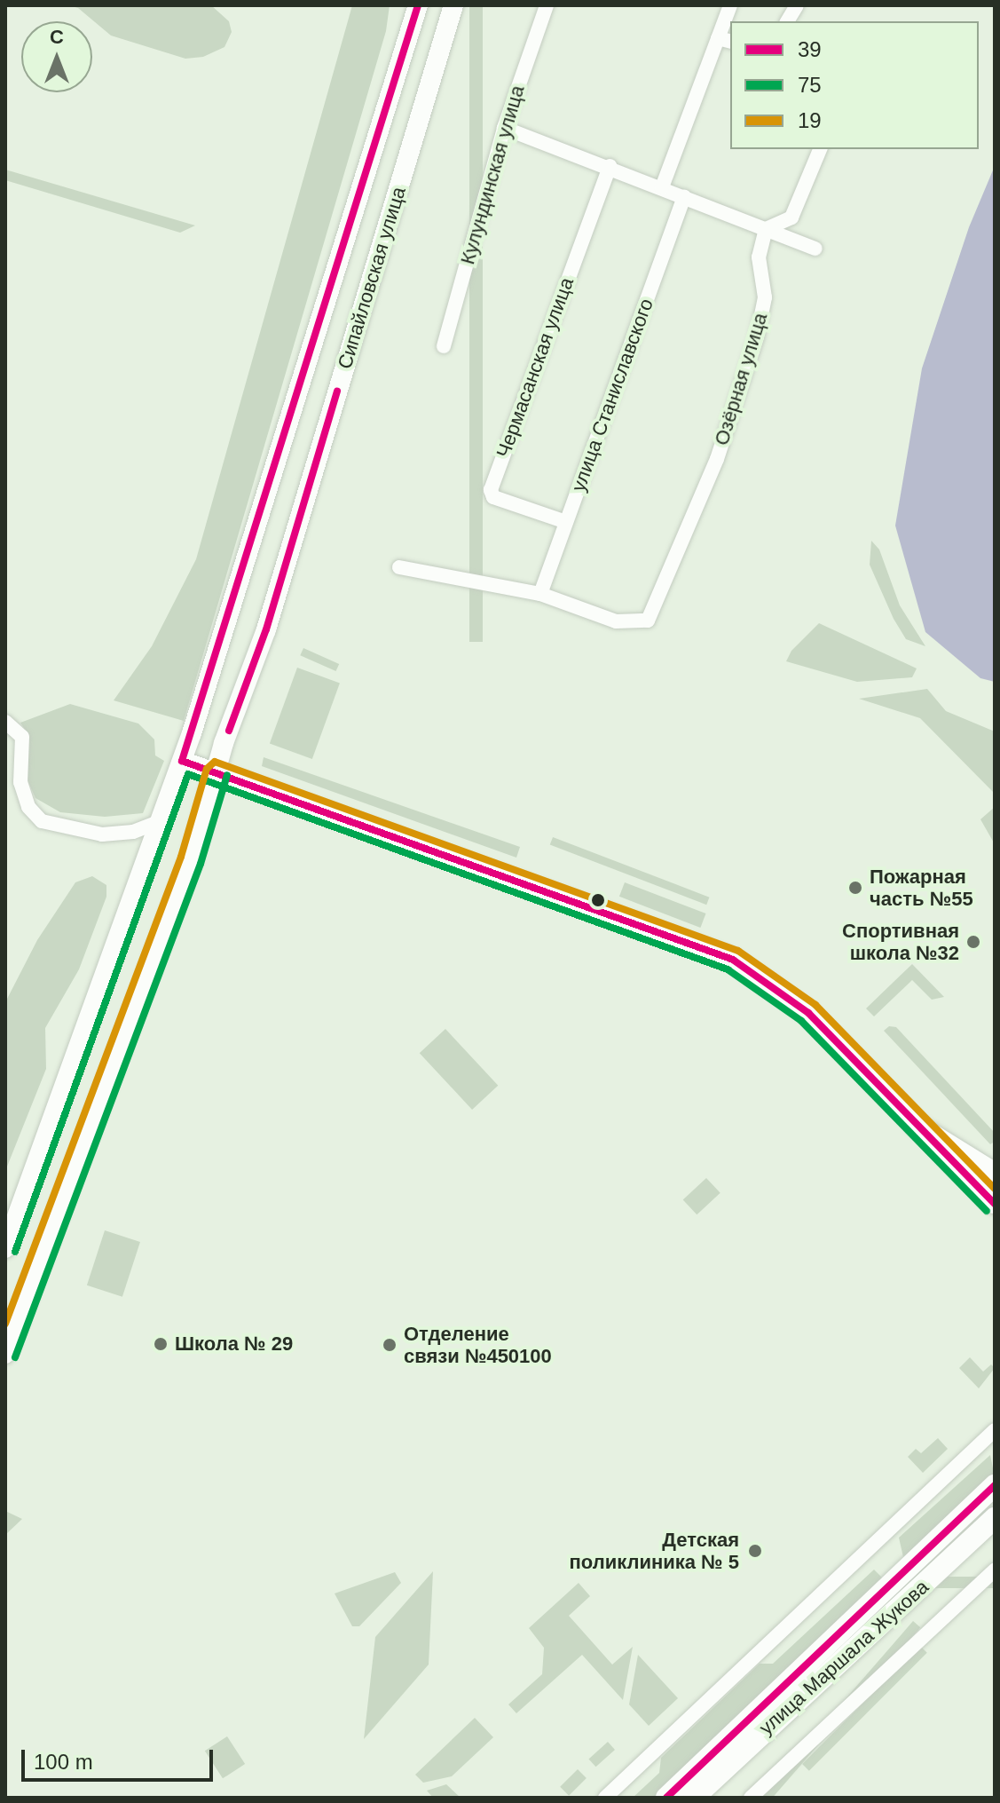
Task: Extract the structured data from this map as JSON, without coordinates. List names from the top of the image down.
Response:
{
  "streets": {
    "main road": ["Сипайловская улица", "улица Маршала Жукова"],
    "street": [
      "Кулундинская улица",
      "Чермасанская улица",
      "Озёрная улица",
      "улица Станиславского"
    ]
  },
  "crossings": [
    ["Чермасанская улица", "улица Станиславского"],
    ["Озёрная улица", "улица Станиславского"]
  ],
  "places": [
    "Пожарная часть №55",
    "Спортивная школа №32",
    "Школа № 29",
    "Отделение связи №450100",
    "Детская поликлиника № 5"
  ],
  "lines": ["transit line 39", "transit line 19", "transit line 75"],
  "legend": ["39", "75", "19"],
  "scale_bar": "100 m",
  "north": "top"
}
